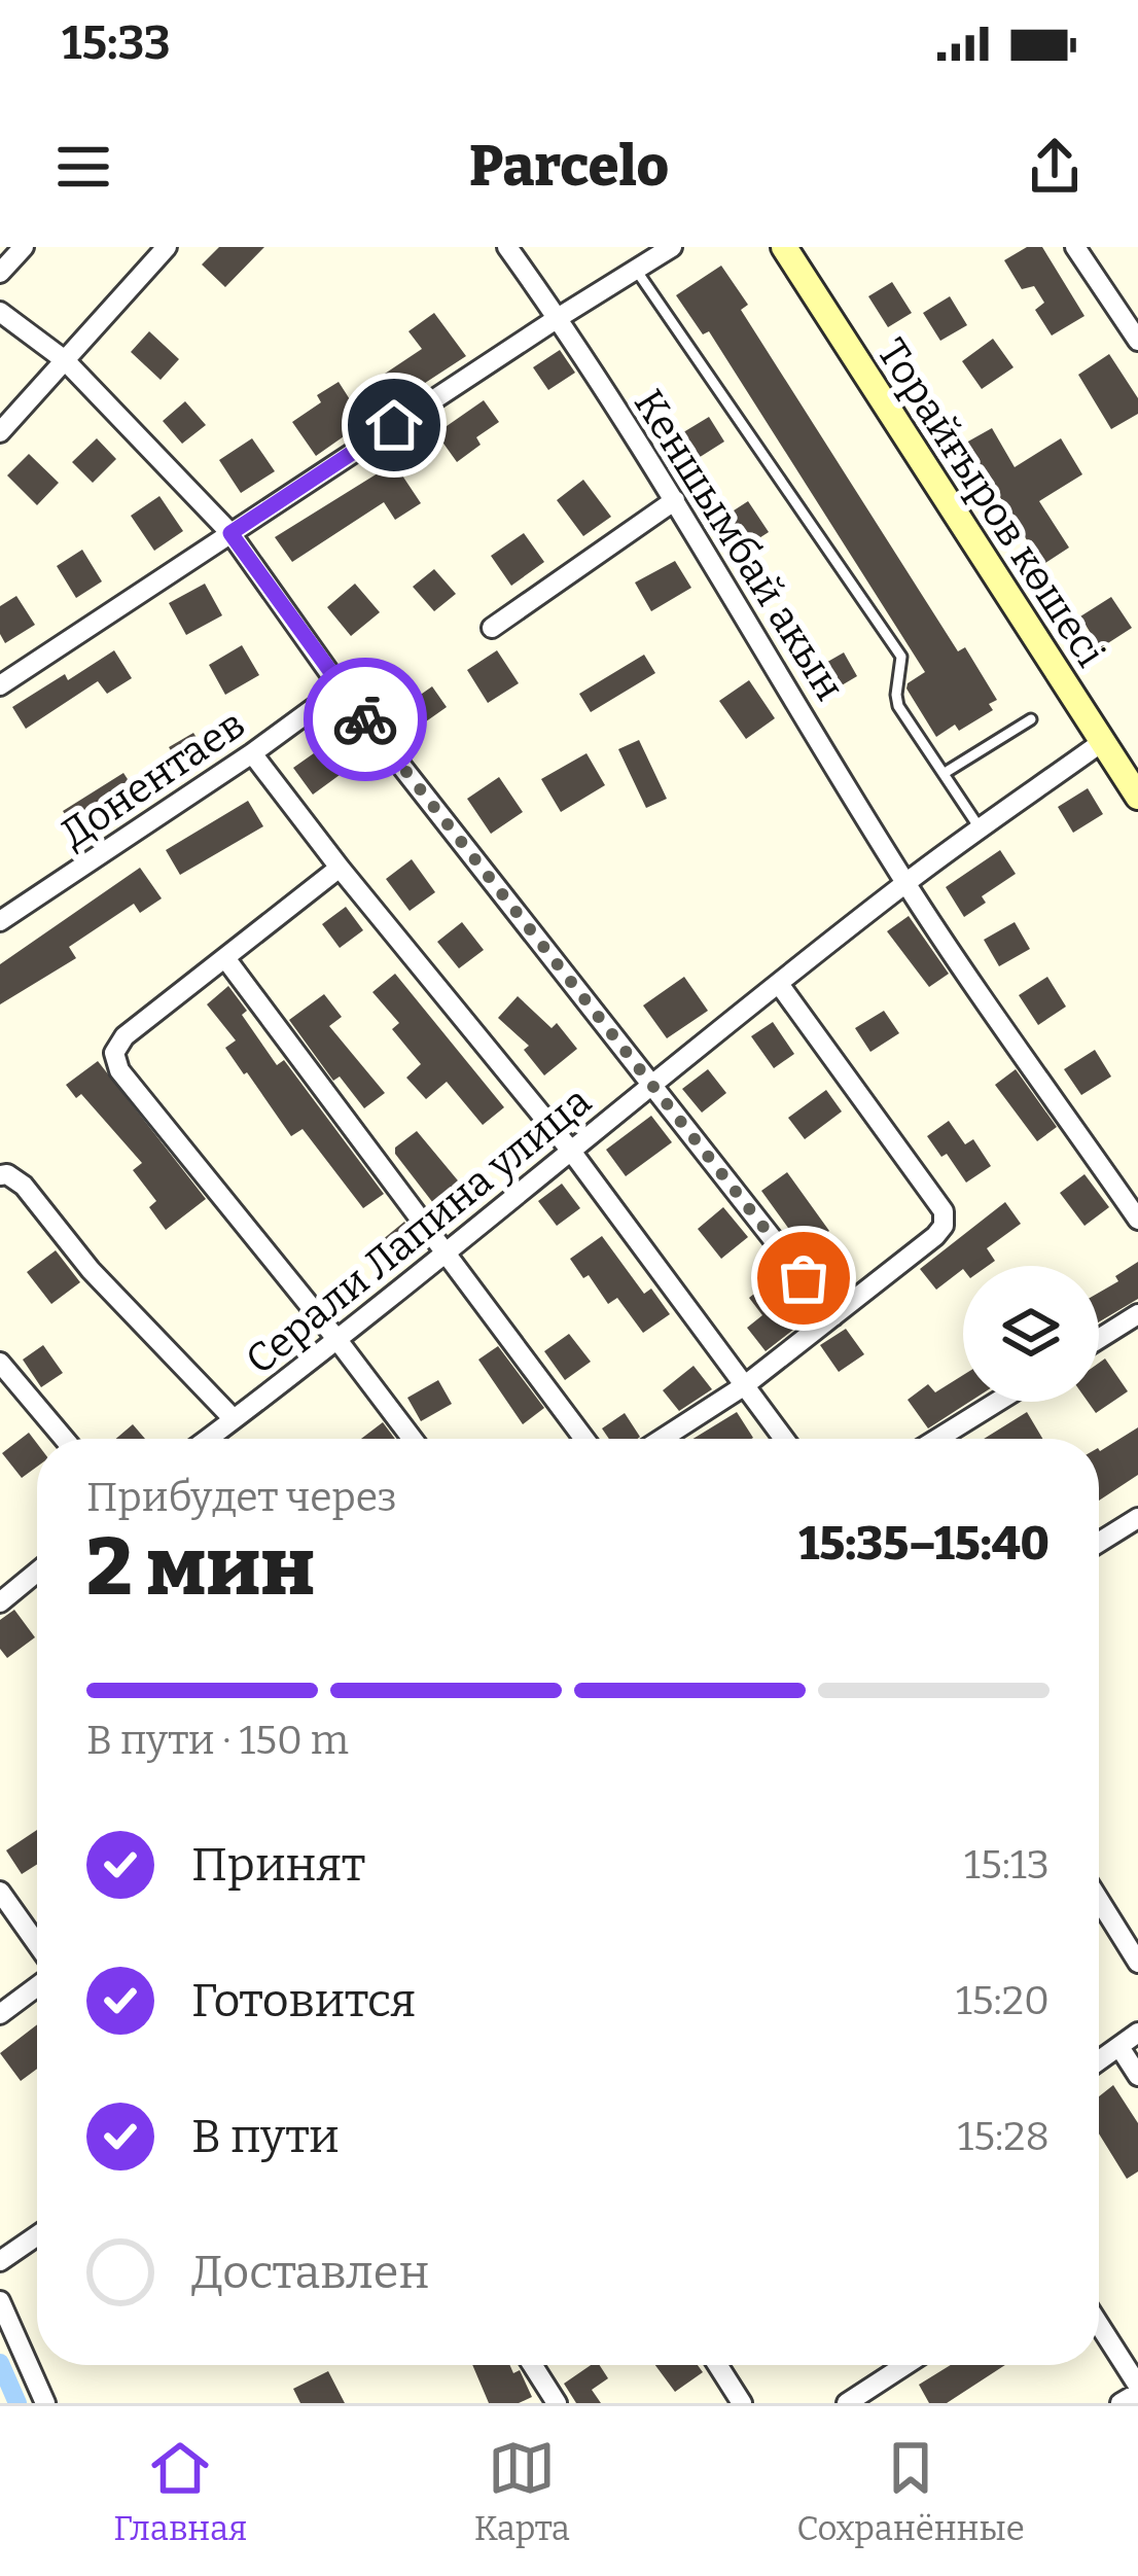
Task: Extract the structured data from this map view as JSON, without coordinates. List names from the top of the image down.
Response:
{
  "streets": {
    "street": [
      "Торайғыров көшесі",
      "Кеншымбай акын",
      "Донентаев",
      "Серали Лапина улица"
    ]
  },
  "crossings": [
    ["Торайғыров көшесі", "Серали Лапина улица"],
    ["Кеншымбай акын", "Серали Лапина улица"]
  ],
  "page": {
    "status": "15:33",
    "header": "Parcelo",
    "heading": ["2 мин", "Прибудет через", "15:35–15:40"],
    "bar": "В пути · 150 m",
    "list": [
      ["Принят", "15:13"],
      ["Готовится", "15:20"],
      ["В пути", "15:28"],
      "Доставлен"
    ],
    "tabs": ["Главная", "Карта", "Сохранённые"]
  }
}
